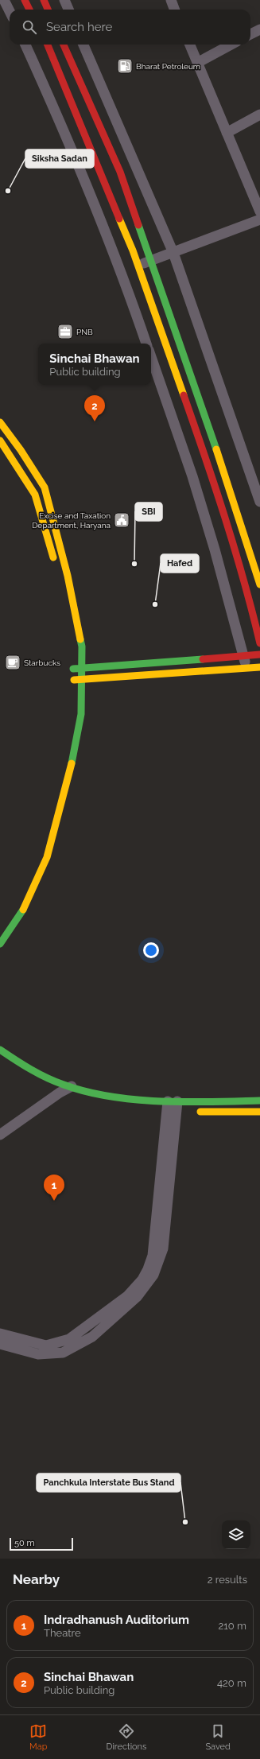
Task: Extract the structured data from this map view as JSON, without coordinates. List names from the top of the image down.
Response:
{
  "places": {
    "fuel station": ["Bharat Petroleum"],
    "other": [
      "Siksha Sadan",
      "SBI",
      "Hafed",
      "Panchkula Interstate Bus Stand"
    ],
    "office": ["PNB"],
    "public building": ["Excise and Taxation Department, Haryana"],
    "cafe": ["Starbucks"]
  },
  "scale_bar": "50 m",
  "page": {
    "search": "Search here",
    "popup": ["Sinchai Bhawan", "Public building"],
    "pins": ["2", "1"],
    "scale": "50 m",
    "heading": ["Nearby", "2 results"],
    "list": [
      {
        "mark": "1",
        "name": "Indradhanush Auditorium",
        "note": "Theatre",
        "value": "210 m"
      },
      {
        "mark": "2",
        "name": "Sinchai Bhawan",
        "note": "Public building",
        "value": "420 m"
      }
    ],
    "nav": ["Map", "Directions", "Saved"]
  }
}
